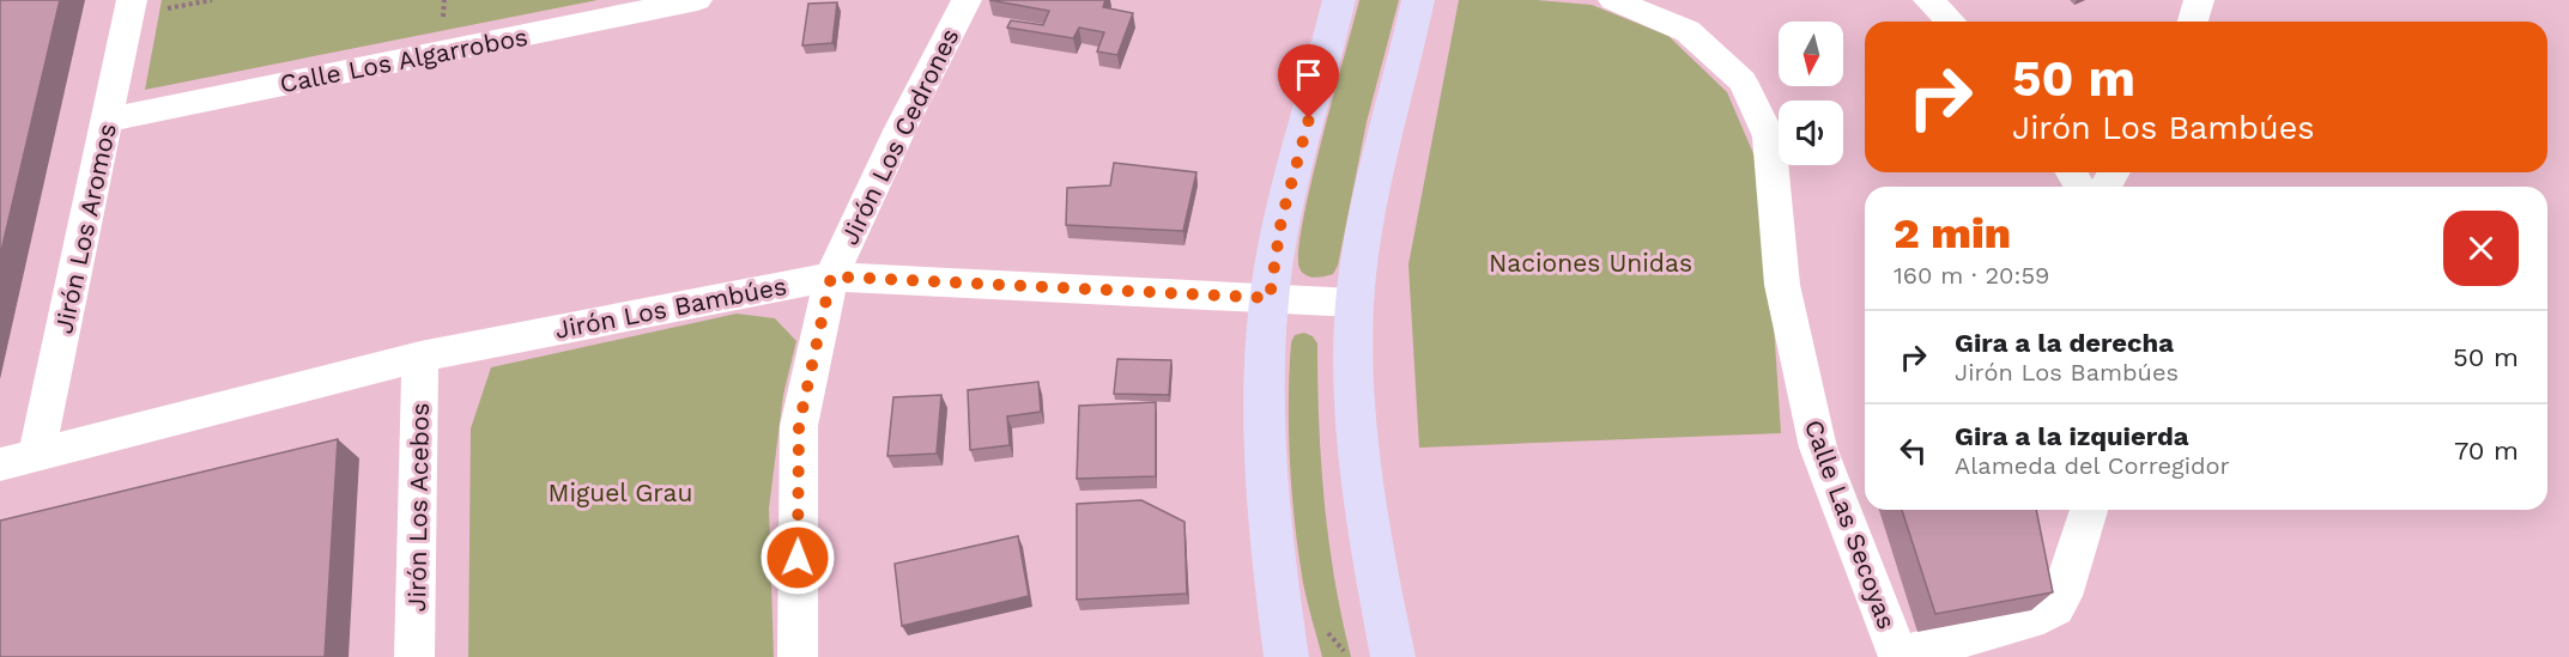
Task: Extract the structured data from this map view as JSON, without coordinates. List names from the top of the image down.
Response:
{
  "streets": {
    "street": [
      "Calle Los Algarrobos",
      "Jirón Los Cedrones",
      "Jirón Los Aromos",
      "Jirón Los Bambúes",
      "Jirón Los Acebos",
      "Calle Las Secoyas"
    ]
  },
  "crossings": [
    ["Calle Los Algarrobos", "Jirón Los Aromos"],
    ["Jirón Los Cedrones", "Jirón Los Bambúes"],
    ["Jirón Los Aromos", "Jirón Los Bambúes"],
    ["Jirón Los Bambúes", "Jirón Los Acebos"]
  ],
  "parks": ["Naciones Unidas", "Miguel Grau"],
  "north": "bottom",
  "page": {
    "turn": ["50 m", "Jirón Los Bambúes"],
    "heading": ["2 min", "160 m · 20:59"],
    "list": [
      {
        "name": "Gira a la derecha",
        "note": "Jirón Los Bambúes",
        "value": "50 m"
      },
      {
        "name": "Gira a la izquierda",
        "note": "Alameda del Corregidor",
        "value": "70 m"
      }
    ]
  }
}
